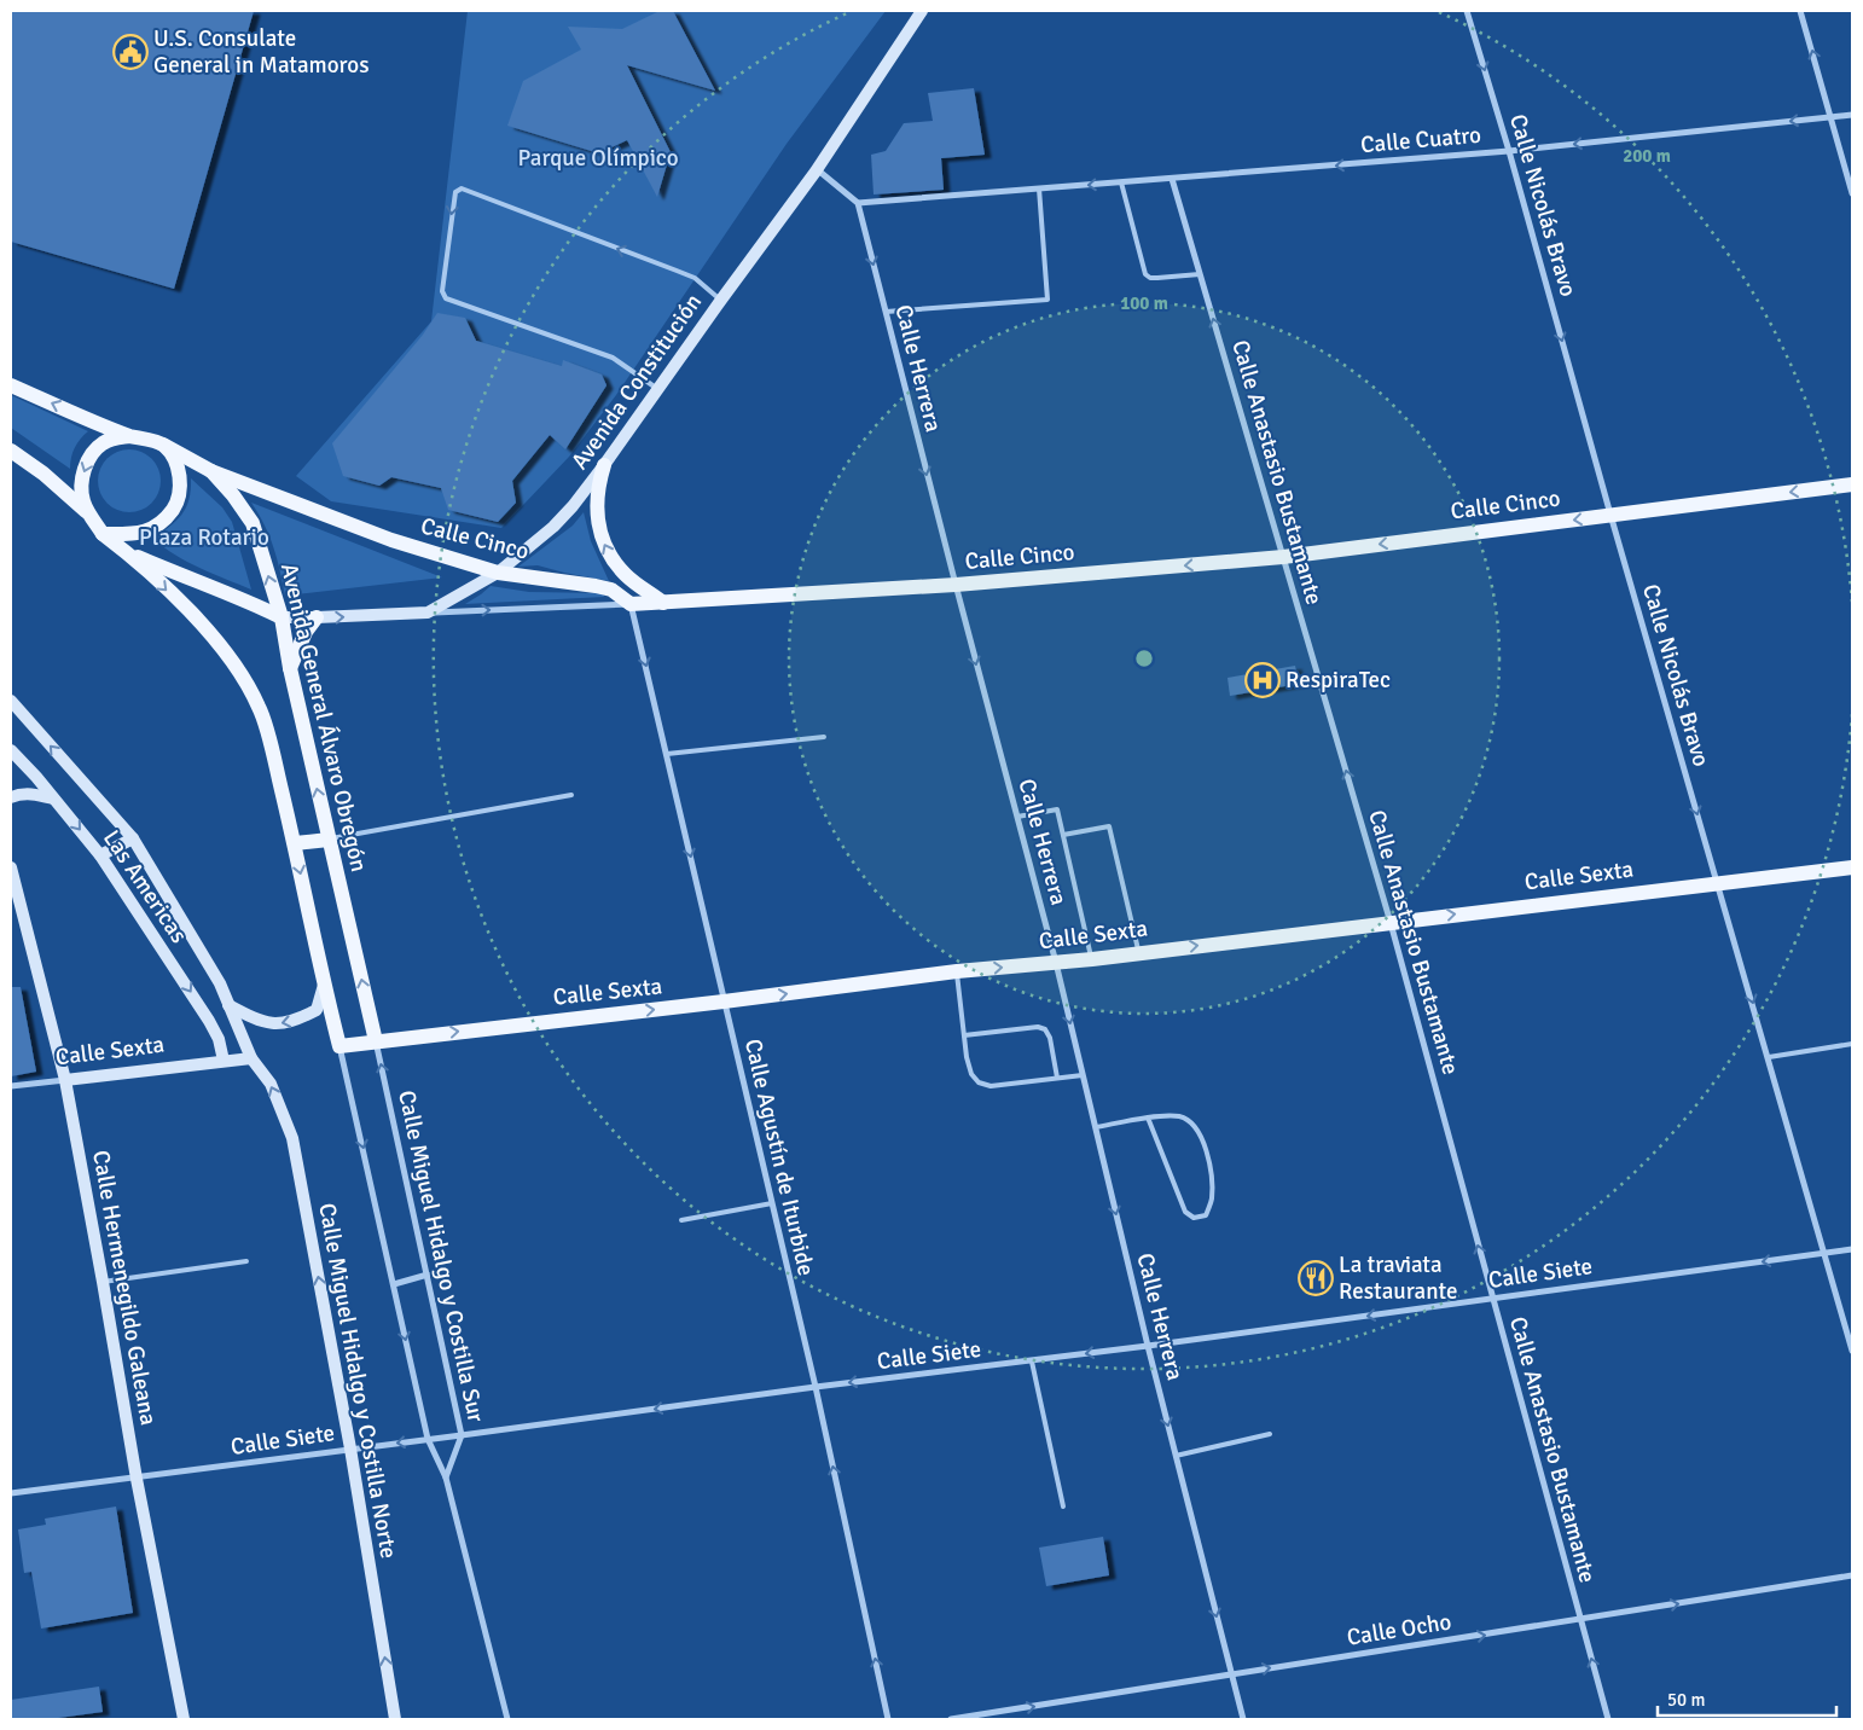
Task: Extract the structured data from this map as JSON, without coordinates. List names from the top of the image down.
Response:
{
  "streets": {
    "main road": [
      "Avenida Constitución",
      "Calle Cinco",
      "Avenida General Álvaro Obregón",
      "Calle Sexta",
      "Las Americas",
      "Calle Hermenegildo Galeana",
      "Calle Miguel Hidalgo y Costilla Norte"
    ],
    "street": [
      "Calle Cuatro",
      "Calle Nicolás Bravo",
      "Calle Herrera",
      "Calle Anastasio Bustamante",
      "Calle Agustín de Iturbide",
      "Calle Miguel Hidalgo y Costilla Sur",
      "Calle Siete",
      "Calle Ocho"
    ]
  },
  "crossings": [
    ["Calle Cuatro", "Calle Nicolás Bravo"],
    ["Calle Cuatro", "Calle Herrera"],
    ["Calle Cuatro", "Calle Anastasio Bustamante"],
    ["Calle Nicolás Bravo", "Calle Cinco"],
    ["Calle Nicolás Bravo", "Calle Sexta"],
    ["Calle Nicolás Bravo", "Calle Siete"],
    ["Calle Herrera", "Calle Cinco"],
    ["Calle Herrera", "Calle Sexta"],
    ["Calle Herrera", "Calle Siete"],
    ["Calle Herrera", "Calle Ocho"],
    ["Avenida Constitución", "Calle Cinco"],
    ["Avenida Constitución", "Avenida General Álvaro Obregón"],
    ["Calle Anastasio Bustamante", "Calle Cinco"],
    ["Calle Anastasio Bustamante", "Calle Sexta"],
    ["Calle Anastasio Bustamante", "Calle Siete"],
    ["Calle Anastasio Bustamante", "Calle Ocho"],
    ["Calle Cinco", "Avenida General Álvaro Obregón"],
    ["Calle Cinco", "Calle Agustín de Iturbide"],
    ["Avenida General Álvaro Obregón", "Calle Sexta"],
    ["Avenida General Álvaro Obregón", "Calle Miguel Hidalgo y Costilla Sur"],
    ["Calle Sexta", "Las Americas"],
    ["Calle Sexta", "Calle Agustín de Iturbide"],
    ["Calle Sexta", "Calle Miguel Hidalgo y Costilla Sur"],
    ["Calle Sexta", "Calle Hermenegildo Galeana"],
    ["Calle Sexta", "Calle Miguel Hidalgo y Costilla Norte"],
    ["Las Americas", "Calle Miguel Hidalgo y Costilla Norte"],
    ["Calle Agustín de Iturbide", "Calle Siete"],
    ["Calle Miguel Hidalgo y Costilla Sur", "Calle Siete"],
    ["Calle Siete", "Calle Hermenegildo Galeana"],
    ["Calle Siete", "Calle Miguel Hidalgo y Costilla Norte"]
  ],
  "one_way": [
    "Calle Cuatro",
    "Calle Nicolás Bravo",
    "Calle Herrera",
    "Calle Anastasio Bustamante",
    "Calle Cinco",
    "Calle Sexta",
    "Calle Siete",
    "Calle Miguel Hidalgo y Costilla Norte",
    "Calle Ocho"
  ],
  "parks": ["Parque Olímpico", "Plaza Rotario"],
  "places": {
    "public building": ["U.S. Consulate General in Matamoros"],
    "hospital": ["RespiraTec"],
    "restaurant": ["La traviata Restaurante"]
  },
  "scale_bar": "50 m",
  "rings": ["200 m", "100 m"]
}
